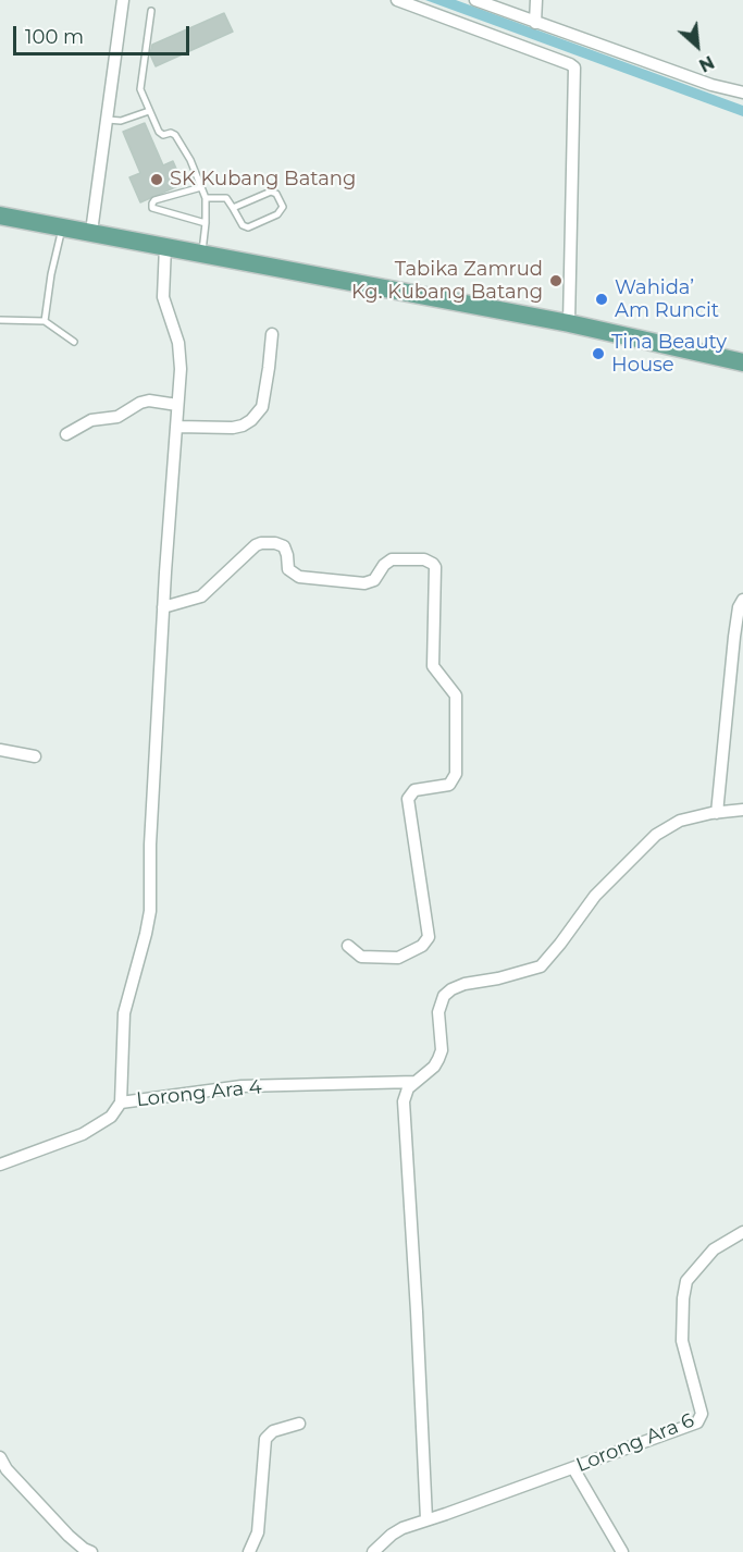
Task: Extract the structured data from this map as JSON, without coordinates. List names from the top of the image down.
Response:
{
  "streets": {
    "street": ["Lorong Ara 4", "Lorong Ara 6"]
  },
  "places": [
    "SK Kubang Batang",
    "Tabika Zamrud Kg. Kubang Batang",
    "Wahida’ Am Runcit",
    "Tina Beauty House"
  ],
  "scale_bar": "100 m",
  "north": "bottom right"
}
